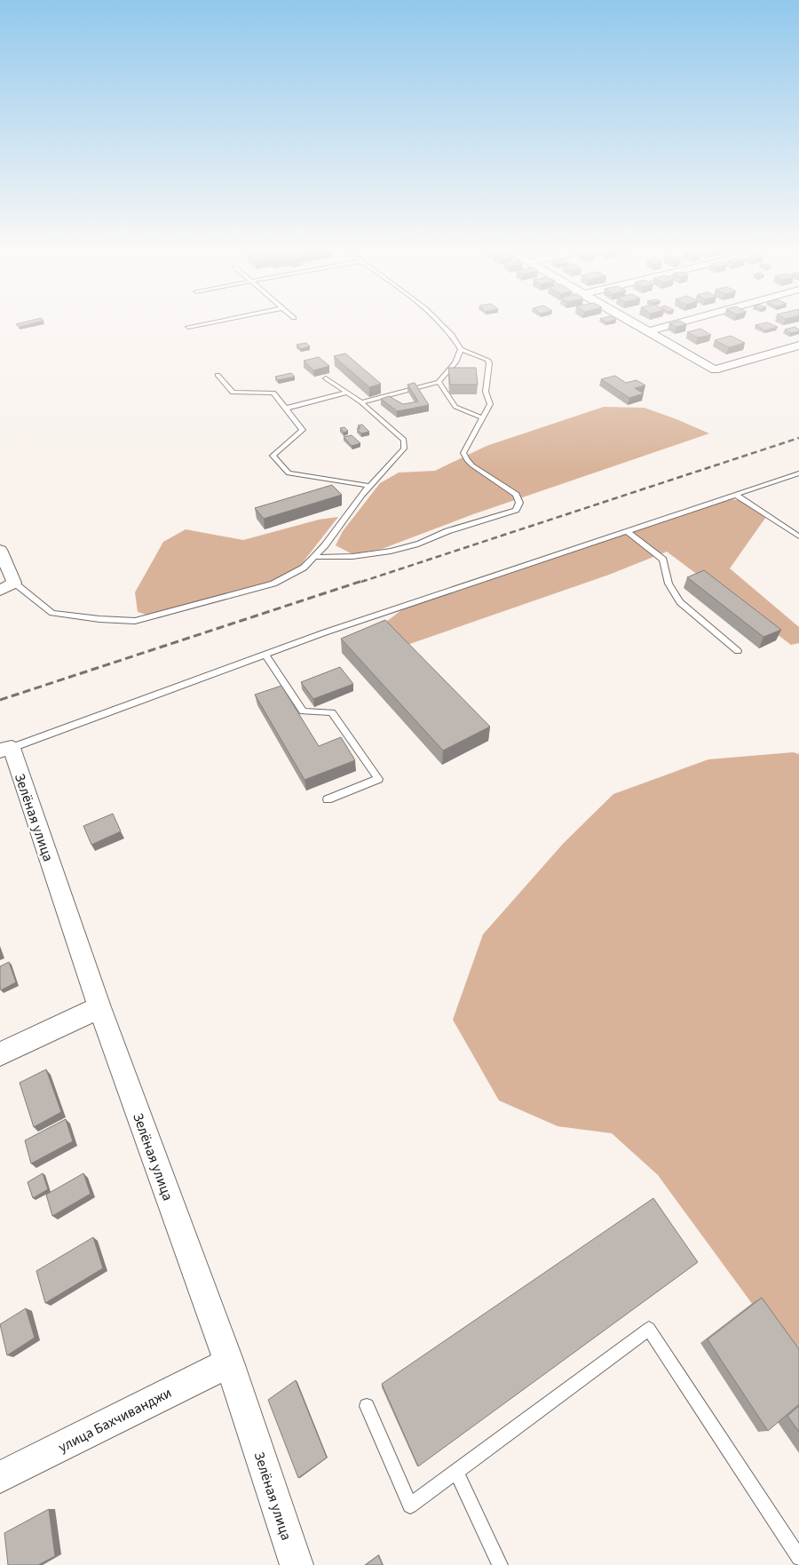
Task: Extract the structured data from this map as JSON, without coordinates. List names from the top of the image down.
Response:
{
  "streets": {
    "street": ["Зелёная улица", "улица Бахчиванджи"]
  },
  "crossings": [
    ["Зелёная улица", "улица Бахчиванджи"]
  ]
}
